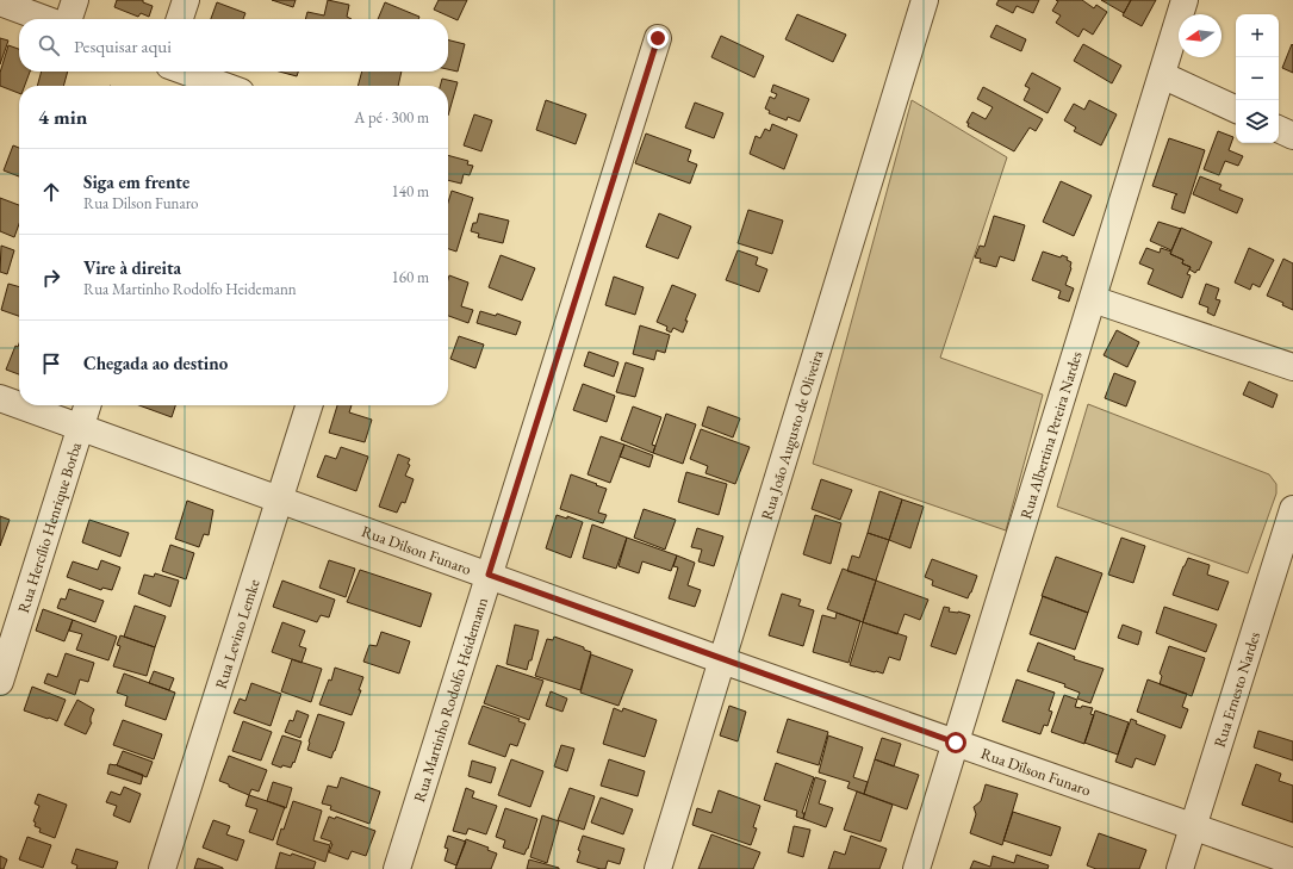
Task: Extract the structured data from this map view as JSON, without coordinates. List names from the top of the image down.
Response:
{
  "streets": {
    "street": [
      "Rua Albertina Pereira Nardes",
      "Rua João Augusto de Oliveira",
      "Rua Hercílio Henrique Borba",
      "Rua Dilson Funaro",
      "Rua Levino Lemke",
      "Rua Ernesto Nardes",
      "Rua Martinho Rodolfo Heidemann"
    ]
  },
  "crossings": [
    ["Rua Albertina Pereira Nardes", "Rua Dilson Funaro"],
    ["Rua João Augusto de Oliveira", "Rua Dilson Funaro"],
    ["Rua Hercílio Henrique Borba", "Rua Dilson Funaro"],
    ["Rua Dilson Funaro", "Rua Levino Lemke"],
    ["Rua Dilson Funaro", "Rua Ernesto Nardes"],
    ["Rua Dilson Funaro", "Rua Martinho Rodolfo Heidemann"]
  ],
  "north": "left",
  "page": {
    "map_buttons": ["+", "−"],
    "search": "Pesquisar aqui",
    "heading": ["4 min", "A pé · 300 m"],
    "list": [
      ["Siga em frente", "Rua Dilson Funaro", "140 m"],
      ["Vire à direita", "Rua Martinho Rodolfo Heidemann", "160 m"],
      "Chegada ao destino"
    ]
  }
}
